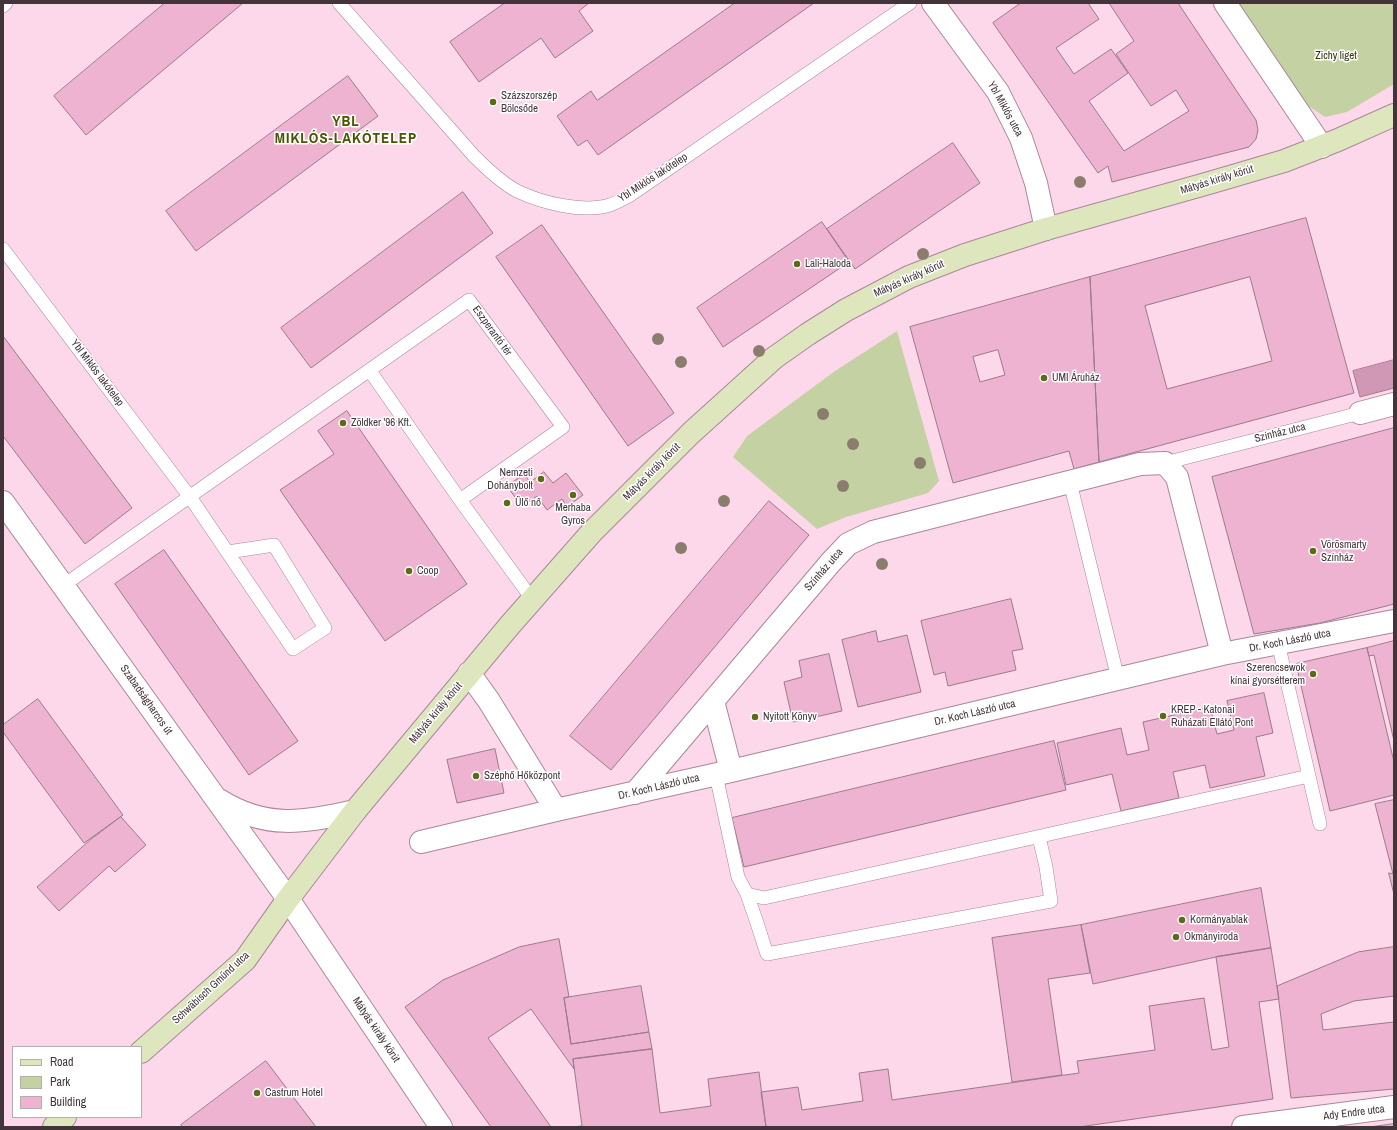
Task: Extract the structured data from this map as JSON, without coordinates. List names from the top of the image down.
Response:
{
  "streets": {
    "main road": ["Mátyás király körút", "Schwäbisch Gmünd utca"],
    "street": [
      "Ybl Miklós utca",
      "Színház utca",
      "Dr. Koch László utca",
      "Szabadságharcos út",
      "Ady Endre utca"
    ],
    "lane": ["Ybl Miklós lakótelep", "Eszperantó tér"]
  },
  "crossings": [
    ["Ybl Miklós utca", "Mátyás király körút"],
    ["Mátyás király körút", "Szabadságharcos út"],
    ["Mátyás király körút", "Schwäbisch Gmünd utca"],
    ["Színház utca", "Dr. Koch László utca"],
    ["Szabadságharcos út", "Schwäbisch Gmünd utca"]
  ],
  "districts": ["YBL MIKLÓS-LAKÓTELEP"],
  "parks": ["Zichy liget"],
  "places": [
    "Százszorszép Bölcsőde",
    "Lali-Haloda",
    "UMI Áruház",
    "Zöldker '96 Kft.",
    "Nemzeti Dohánybolt",
    "Merhaba Gyros",
    "Ülő nő",
    "Vörösmarty Színház",
    "Coop",
    "Szerencsewok kínai gyorsétterem",
    "KREP - Katonai Ruházati Ellátó Pont",
    "Nyitott Könyv",
    "Széphő Hőközpont",
    "Kormányablak",
    "Okmányiroda",
    "Castrum Hotel"
  ],
  "legend": ["Road", "Park", "Building"]
}
